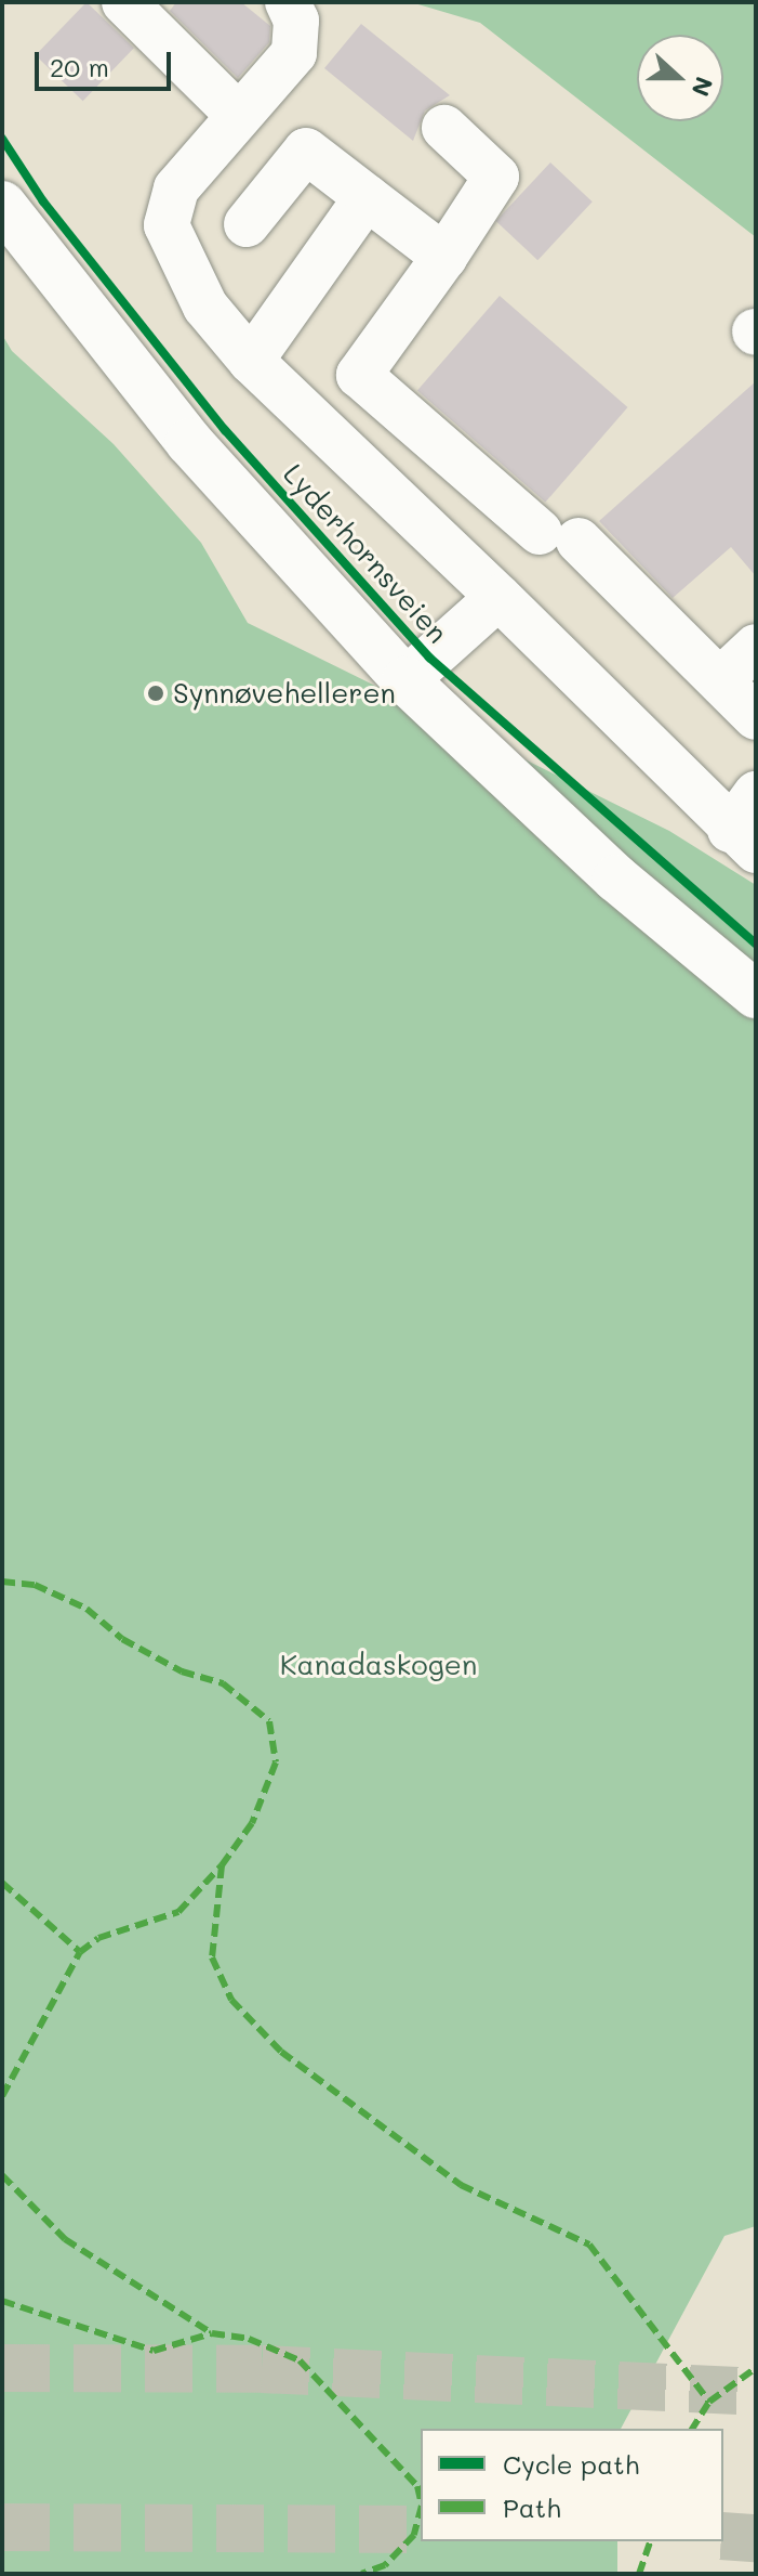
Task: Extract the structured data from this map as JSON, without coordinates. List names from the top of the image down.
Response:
{
  "streets": {
    "main road": ["Lyderhornsveien"]
  },
  "parks": ["Kanadaskogen"],
  "places": ["Synnøvehelleren"],
  "legend": ["Cycle path", "Path"],
  "scale_bar": "20 m",
  "north": "right"
}
